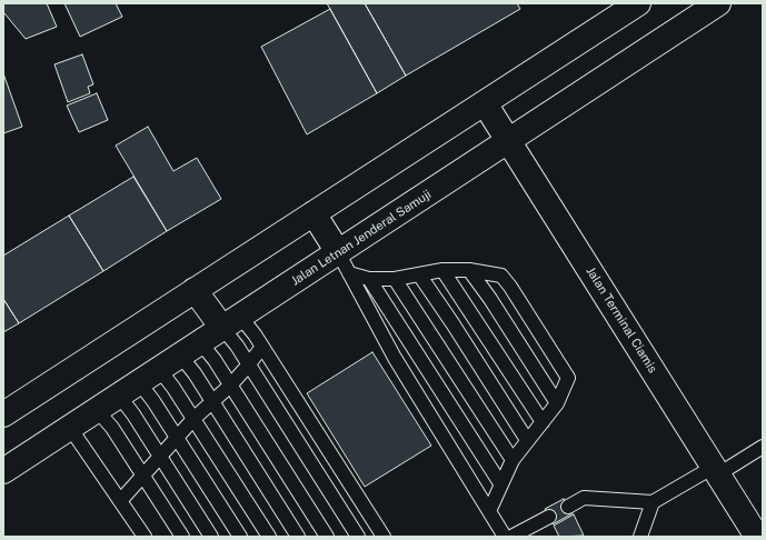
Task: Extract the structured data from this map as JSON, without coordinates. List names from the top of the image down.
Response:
{
  "streets": {
    "main road": ["Jalan Letnan Jenderal Samuji", "Jalan Terminal Ciamis"]
  },
  "crossings": [
    ["Jalan Letnan Jenderal Samuji", "Jalan Terminal Ciamis"]
  ]
}
